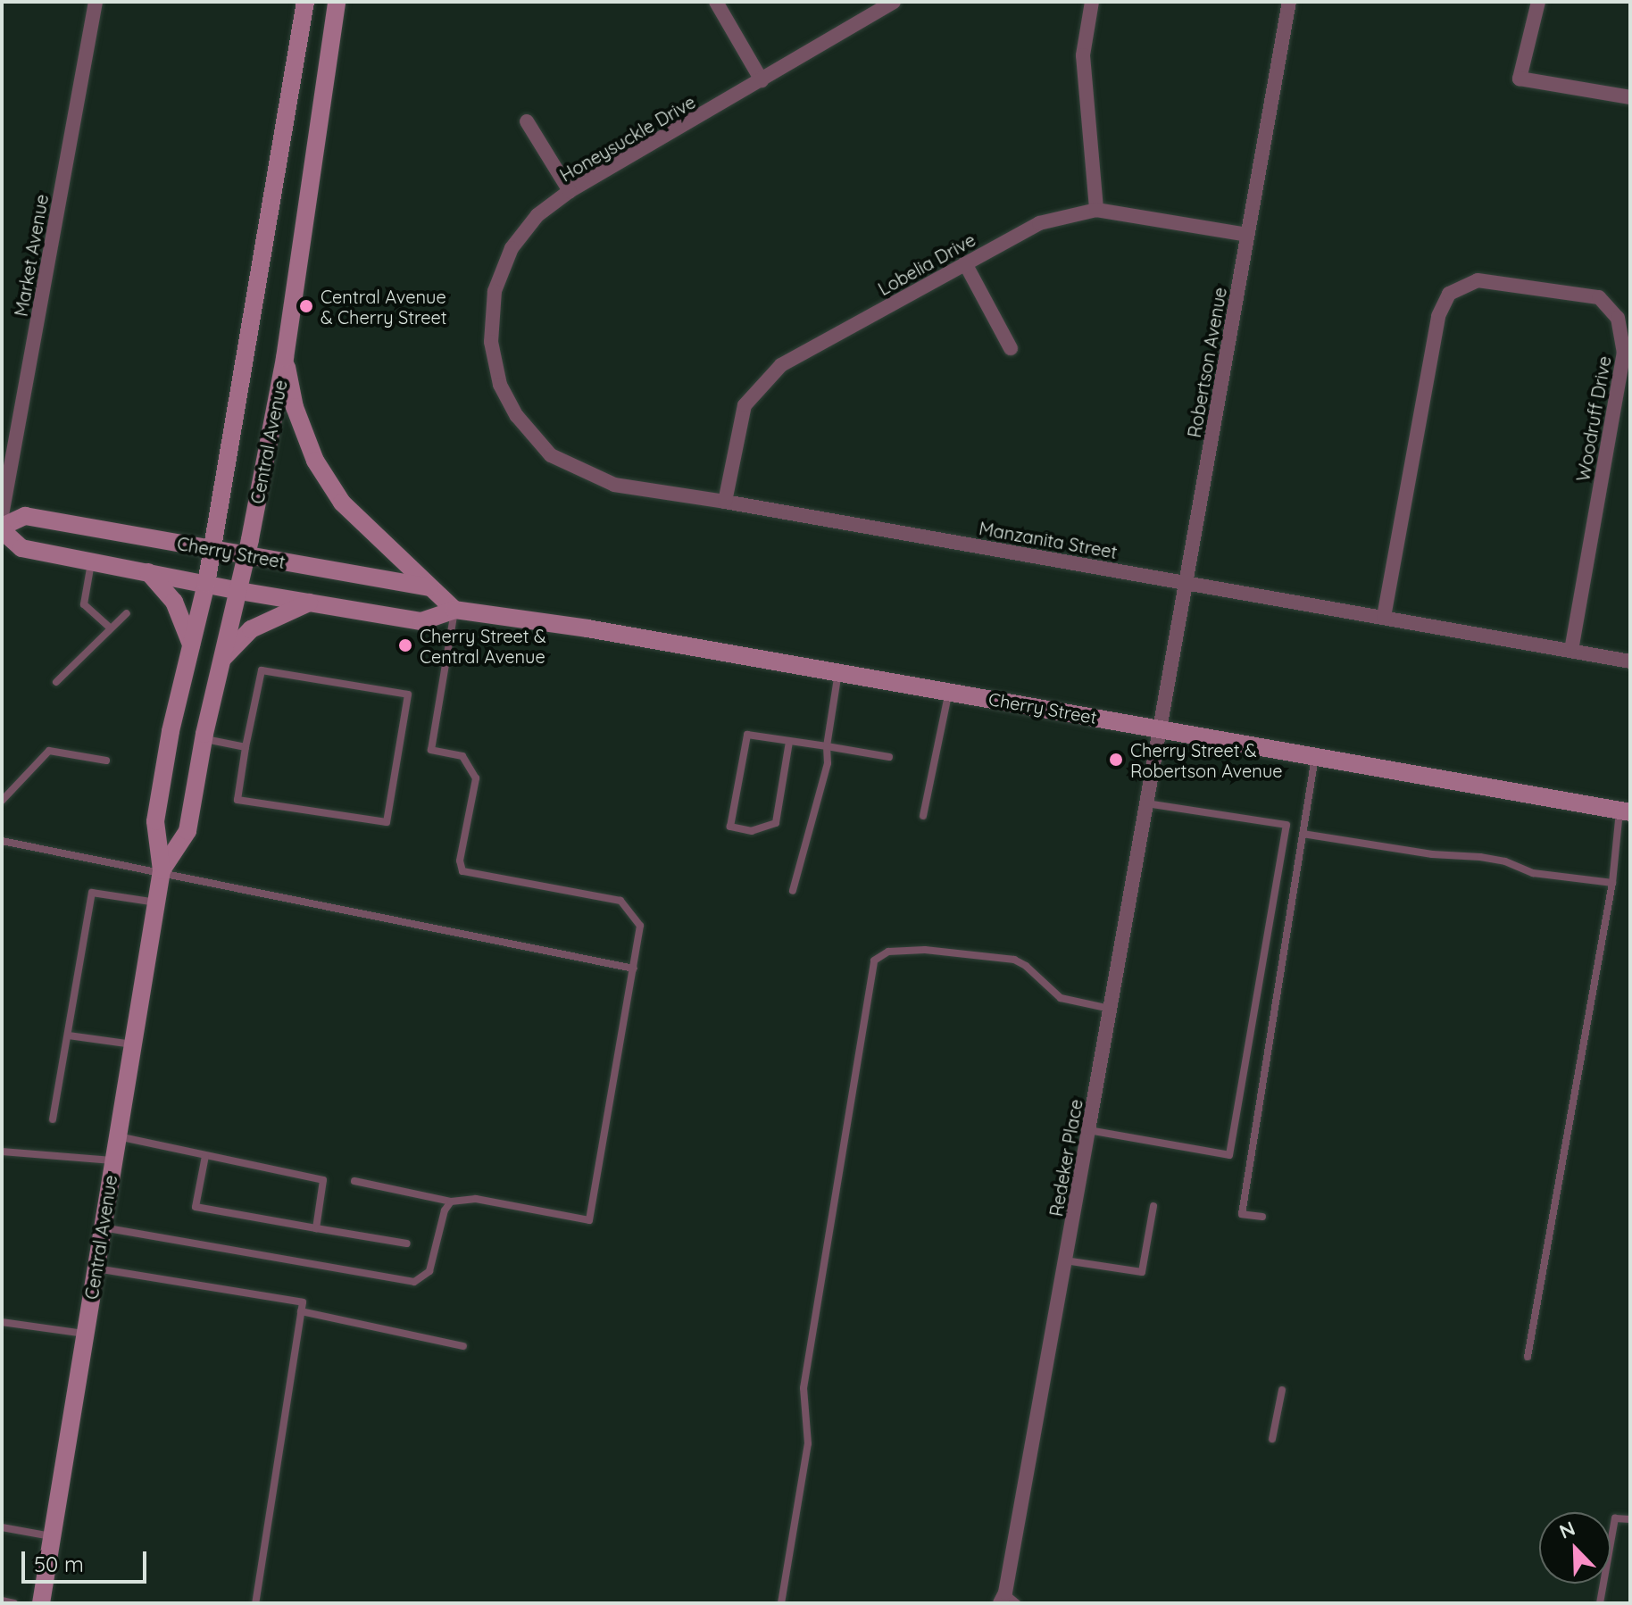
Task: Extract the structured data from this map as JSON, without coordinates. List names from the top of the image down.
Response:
{
  "streets": {
    "street": [
      "Honeysuckle Drive",
      "Market Avenue",
      "Lobelia Drive",
      "Robertson Avenue",
      "Woodruff Drive",
      "Central Avenue",
      "Manzanita Street",
      "Cherry Street",
      "Redeker Place"
    ]
  },
  "crossings": [
    ["Honeysuckle Drive", "Manzanita Street"],
    ["Lobelia Drive", "Robertson Avenue"],
    ["Lobelia Drive", "Manzanita Street"],
    ["Robertson Avenue", "Manzanita Street"],
    ["Robertson Avenue", "Cherry Street"],
    ["Robertson Avenue", "Redeker Place"],
    ["Woodruff Drive", "Manzanita Street"],
    ["Central Avenue", "Cherry Street"],
    ["Cherry Street", "Redeker Place"]
  ],
  "places": ["Central Avenue & Cherry Street", "Cherry Street & Central Avenue", "Cherry Street & Robertson Avenue"],
  "scale_bar": "50 m",
  "north": "top left"
}
